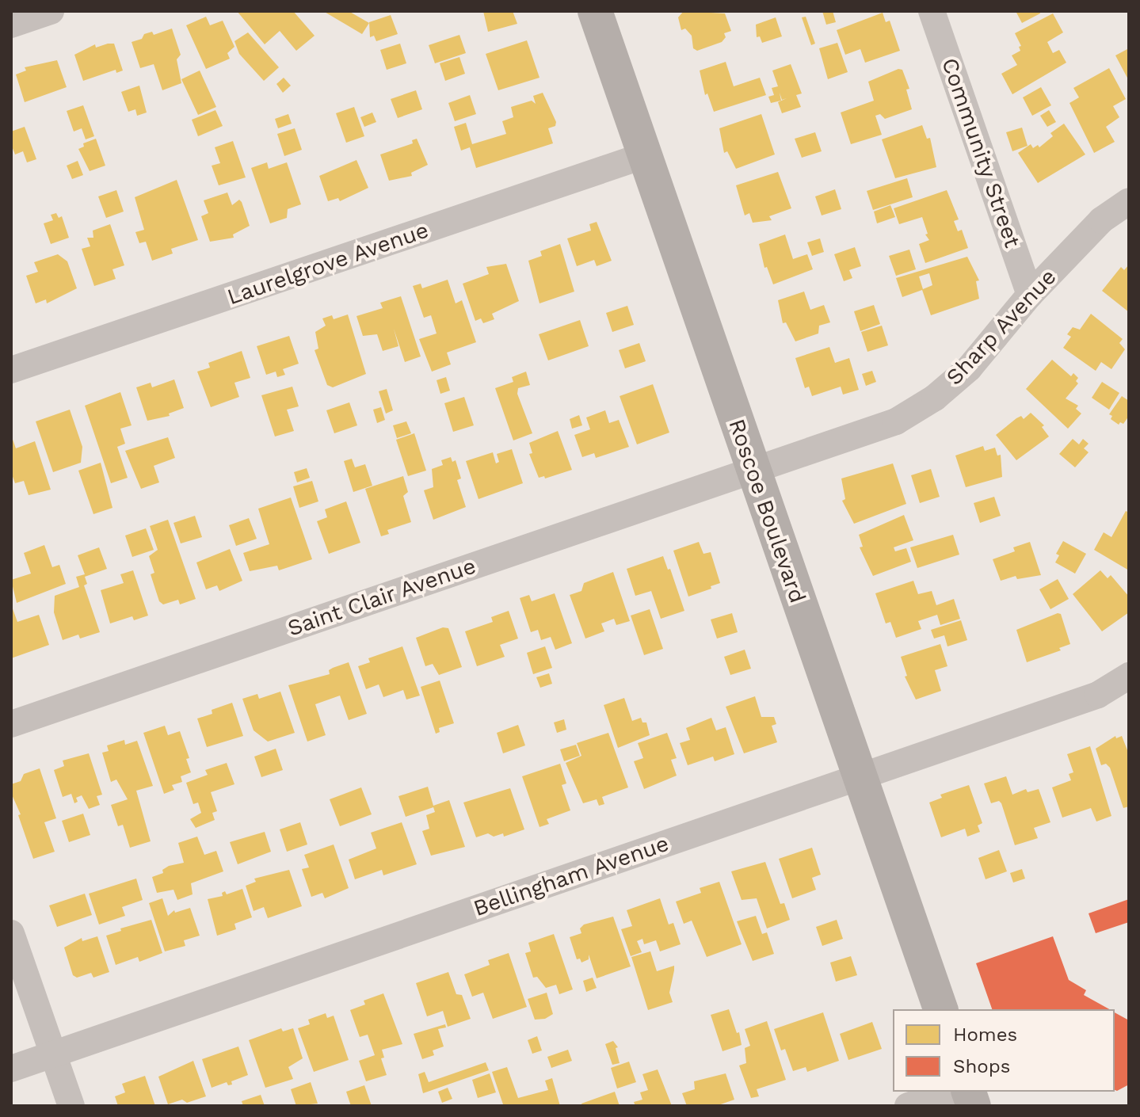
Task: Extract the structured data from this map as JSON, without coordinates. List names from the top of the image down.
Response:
{
  "streets": {
    "main road": ["Roscoe Boulevard"],
    "street": [
      "Community Street",
      "Laurelgrove Avenue",
      "Sharp Avenue",
      "Saint Clair Avenue",
      "Bellingham Avenue"
    ]
  },
  "crossings": [
    ["Community Street", "Sharp Avenue"],
    ["Laurelgrove Avenue", "Roscoe Boulevard"],
    ["Sharp Avenue", "Roscoe Boulevard"],
    ["Sharp Avenue", "Saint Clair Avenue"],
    ["Roscoe Boulevard", "Saint Clair Avenue"],
    ["Roscoe Boulevard", "Bellingham Avenue"]
  ],
  "legend": ["Homes", "Shops"]
}
